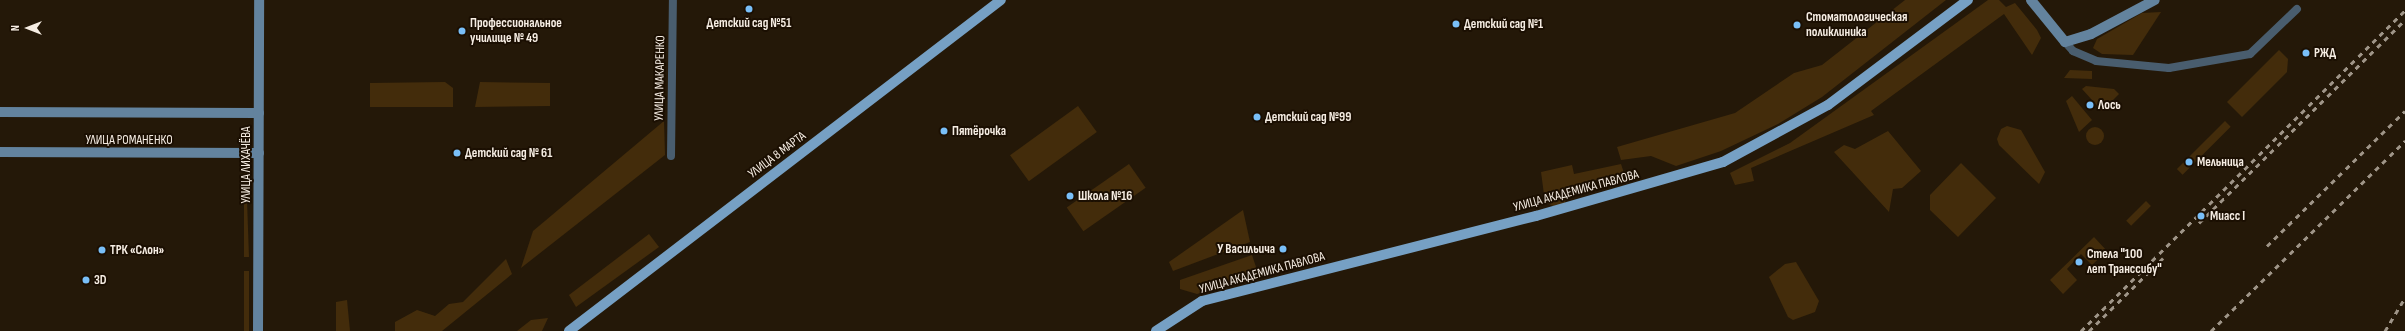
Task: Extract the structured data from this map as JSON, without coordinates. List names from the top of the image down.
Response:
{
  "streets": {
    "main road": [
      "УЛИЦА РОМАНЕНКО",
      "УЛИЦА 8 МАРТА",
      "УЛИЦА ЛИХАЧЁВА",
      "УЛИЦА АКАДЕМИКА ПАВЛОВА"
    ],
    "street": ["УЛИЦА МАКАРЕНКО"]
  },
  "crossings": [
    ["УЛИЦА РОМАНЕНКО", "УЛИЦА ЛИХАЧЁВА"]
  ],
  "places": [
    "Детский сад №51",
    "Детский сад №1",
    "Стоматологическая поликлиника",
    "Профессиональное училище № 49",
    "РЖД",
    "Лось",
    "Детский сад №99",
    "Пятёрочка",
    "Детский сад № 61",
    "Мельница",
    "Школа №16",
    "Миасс I",
    "У Васильича",
    "ТРК «Слон»",
    "Стела \"100 лет Транссибу\"",
    "3D"
  ],
  "north": "left"
}
